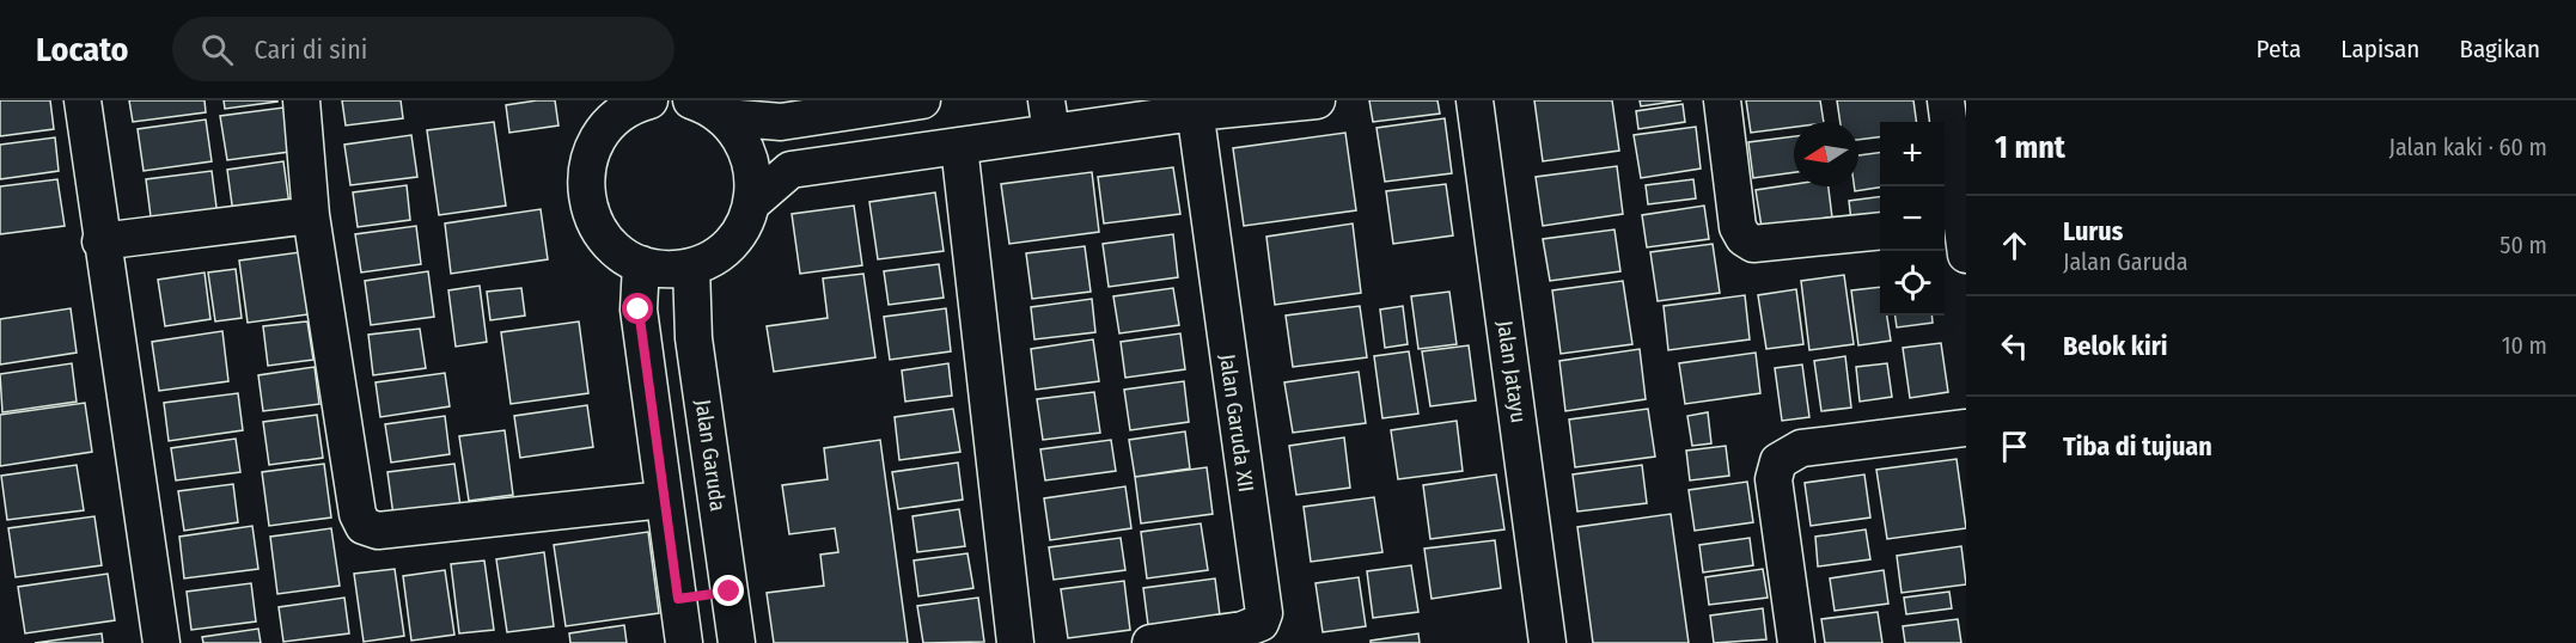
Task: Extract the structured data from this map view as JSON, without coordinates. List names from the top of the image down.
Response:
{
  "streets": {
    "street": ["Jalan Jatayu", "Jalan Garuda XII", "Jalan Garuda"]
  },
  "north": "left",
  "page": {
    "header": "Locato",
    "search": "Cari di sini",
    "nav": ["Peta", "Lapisan", "Bagikan"],
    "heading": ["1 mnt", "Jalan kaki · 60 m"],
    "map_buttons": ["+", "−"],
    "list": [
      ["Lurus", "Jalan Garuda", "50 m"],
      ["Belok kiri", "10 m"],
      "Tiba di tujuan"
    ]
  }
}
